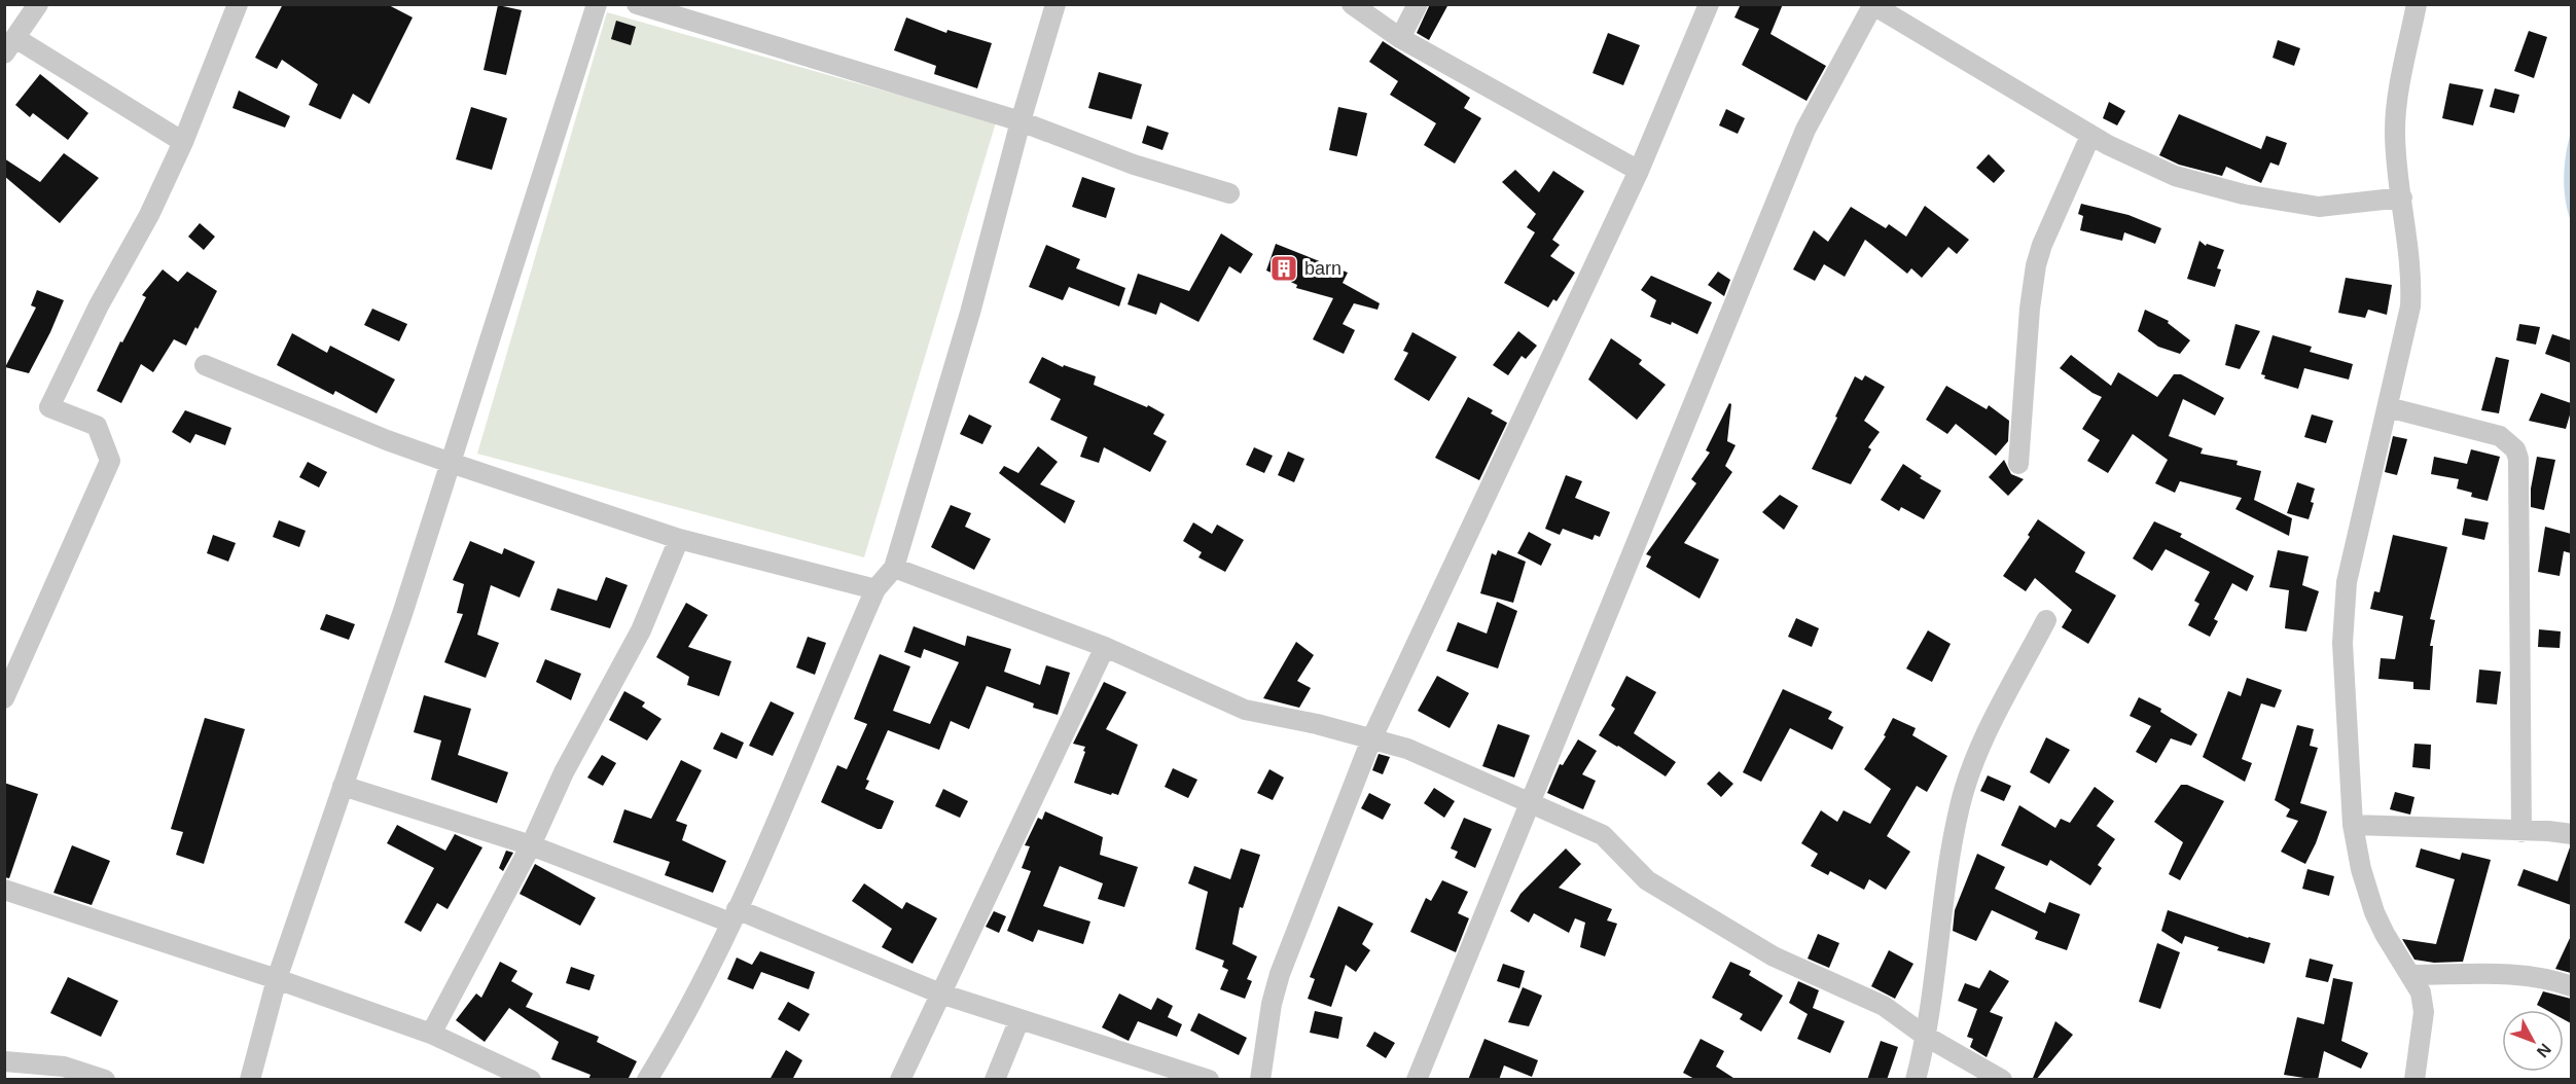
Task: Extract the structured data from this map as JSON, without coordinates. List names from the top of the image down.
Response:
{
  "places": {
    "building": ["barn"]
  },
  "north": "bottom right"
}
